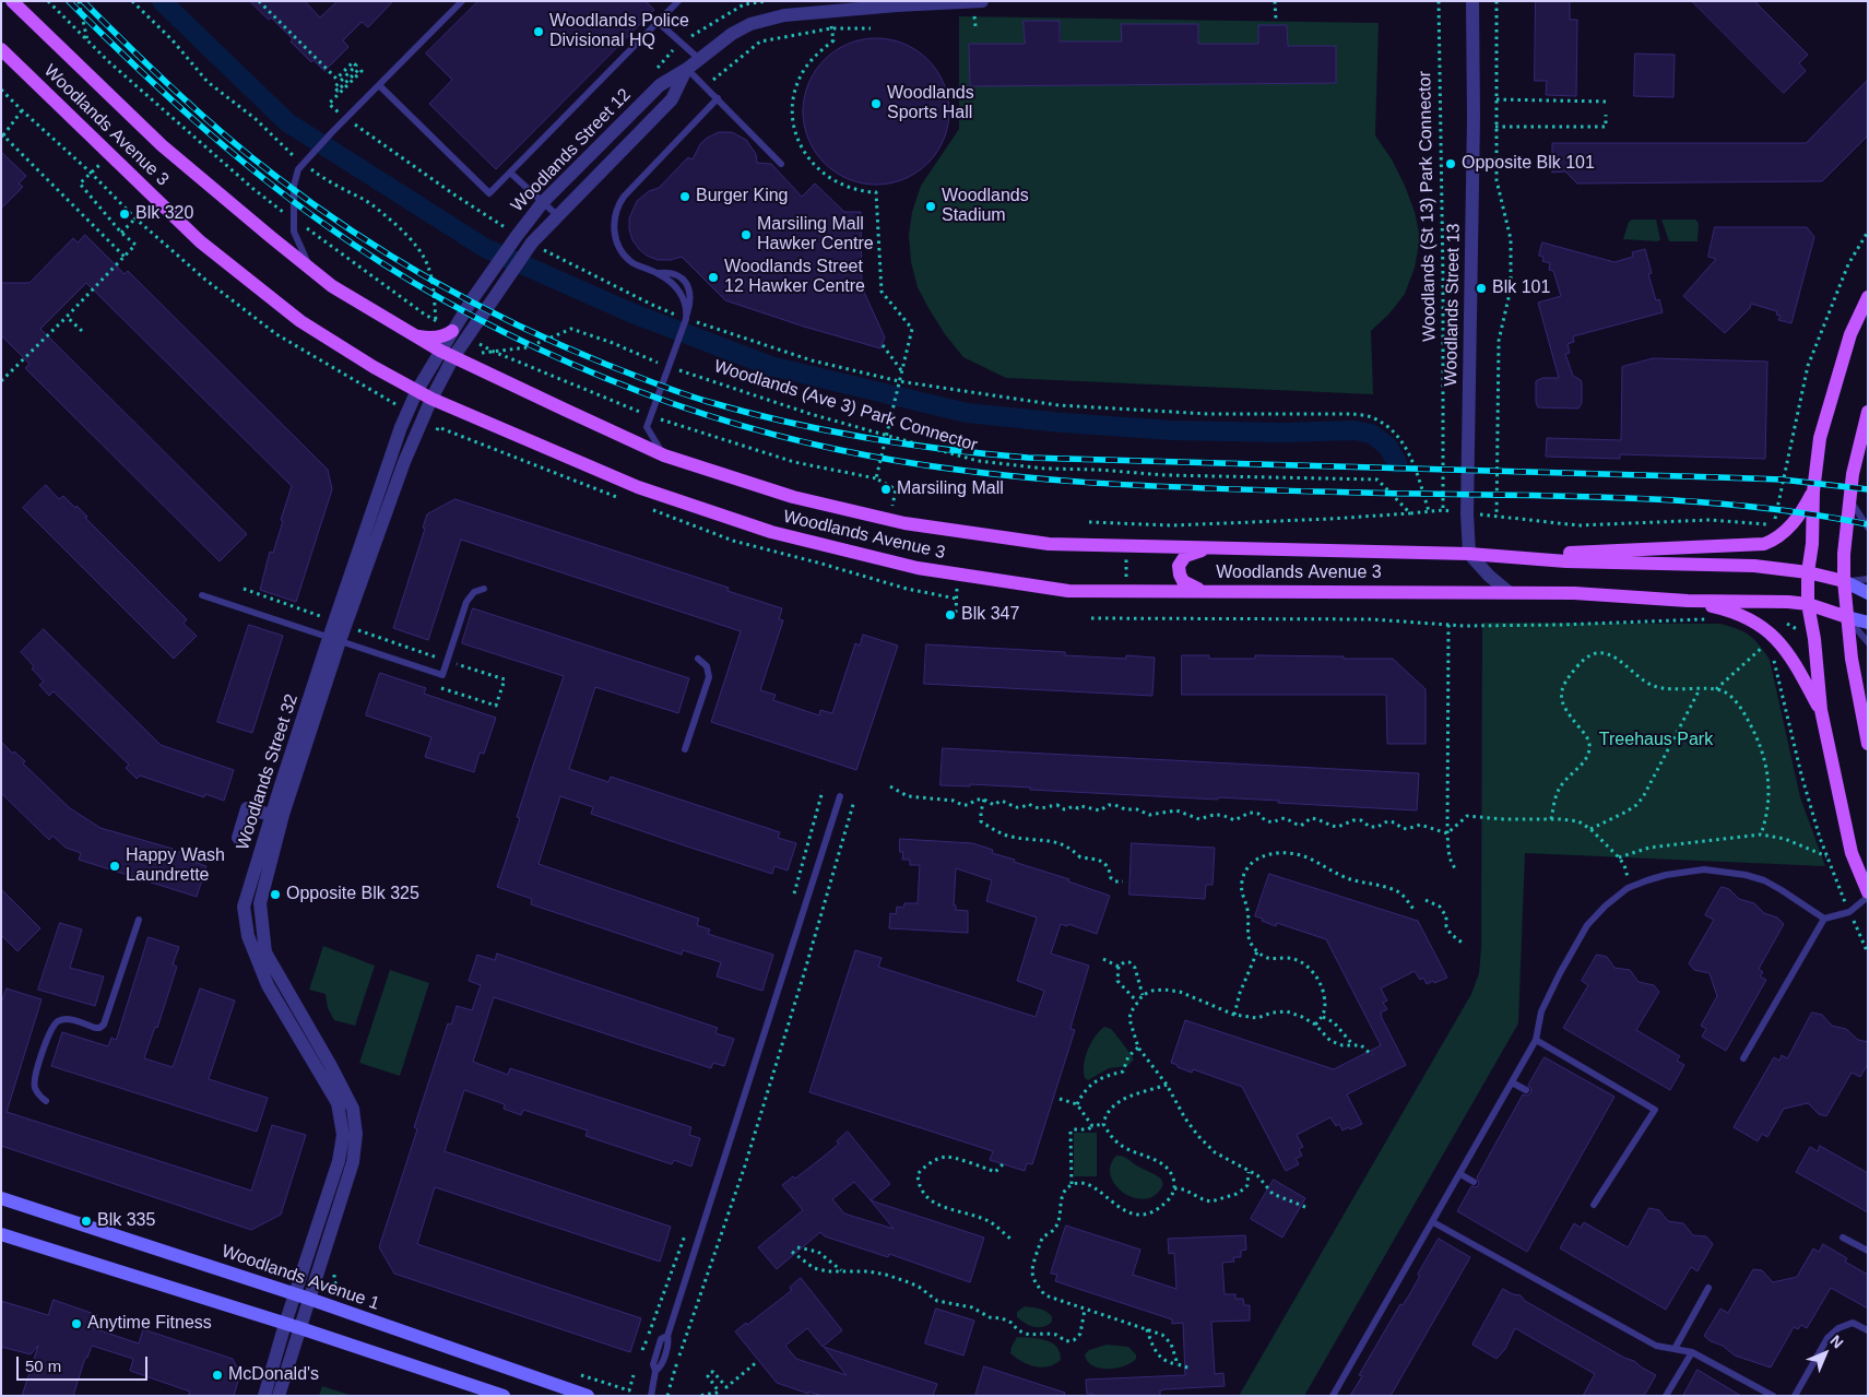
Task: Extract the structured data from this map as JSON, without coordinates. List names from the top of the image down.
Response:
{
  "streets": {
    "main road": ["Woodlands Avenue 3", "Woodlands Avenue 1"],
    "street": ["Woodlands Street 12", "Woodlands Street 13", "Woodlands Street 32"],
    "path": ["Woodlands (St 13) Park Connector", "Woodlands (Ave 3) Park Connector"]
  },
  "crossings": [
    ["Woodlands Avenue 3", "Woodlands Street 12"],
    ["Woodlands Avenue 3", "Woodlands Street 13"],
    ["Woodlands Avenue 3", "Woodlands Street 32"],
    ["Woodlands Street 12", "Woodlands Street 32"],
    ["Woodlands Street 32", "Woodlands Avenue 1"]
  ],
  "parks": ["Treehaus Park"],
  "places": [
    "Woodlands Police Divisional HQ",
    "Woodlands Sports Hall",
    "Opposite Blk 101",
    "Burger King",
    "Woodlands Stadium",
    "Blk 320",
    "Marsiling Mall Hawker Centre",
    "Woodlands Street 12 Hawker Centre",
    "Blk 101",
    "Marsiling Mall",
    "Blk 347",
    "Happy Wash Laundrette",
    "Opposite Blk 325",
    "Blk 335",
    "Anytime Fitness",
    "McDonald's"
  ],
  "scale_bar": "50 m",
  "north": "top right"
}
